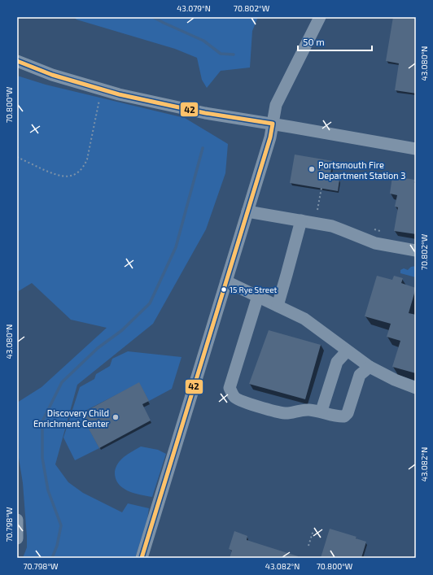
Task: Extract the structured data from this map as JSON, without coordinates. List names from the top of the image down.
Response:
{
  "places": ["Portsmouth Fire Department Station 3", "15 Rye Street", "Discovery Child Enrichment Center"],
  "lines": ["transit line 42"],
  "scale_bar": "50 m",
  "coordinates": [
    "43.079°N",
    "70.802°W",
    "43.080°N",
    "70.800°W",
    "43.082°N",
    "70.798°W"
  ]
}
